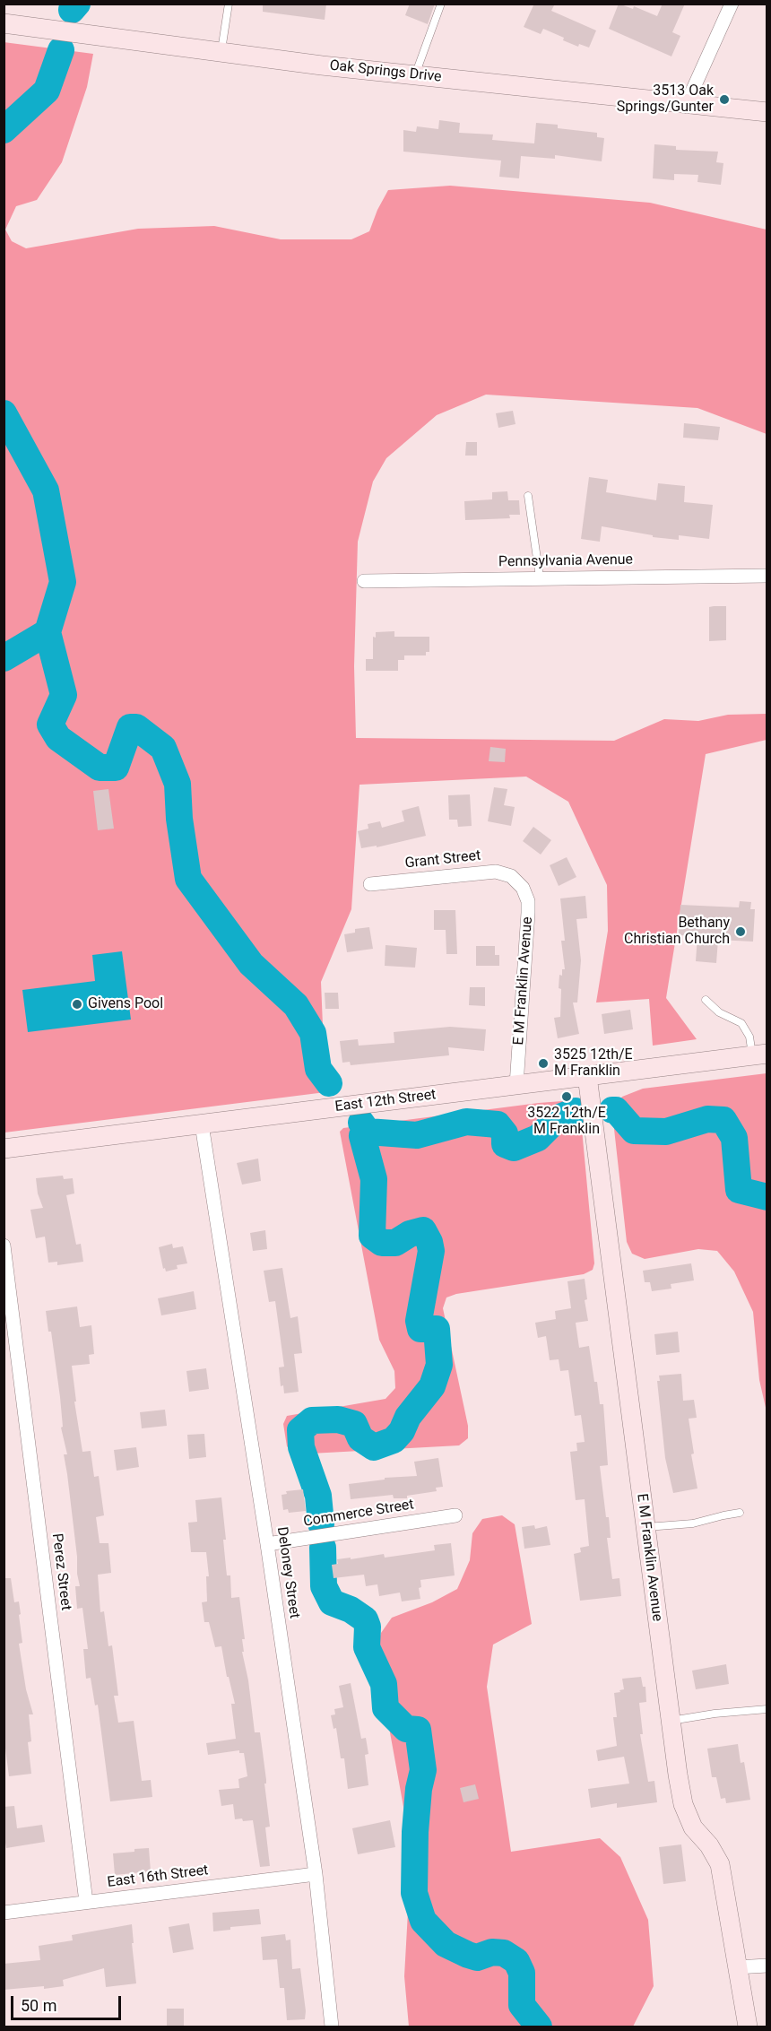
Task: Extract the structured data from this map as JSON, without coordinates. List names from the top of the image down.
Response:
{
  "streets": {
    "street": [
      "Oak Springs Drive",
      "Pennsylvania Avenue",
      "Grant Street",
      "E M Franklin Avenue",
      "East 12th Street",
      "Commerce Street",
      "Perez Street",
      "Deloney Street",
      "East 16th Street"
    ]
  },
  "crossings": [
    ["Grant Street", "E M Franklin Avenue"],
    ["E M Franklin Avenue", "East 12th Street"],
    ["East 12th Street", "Deloney Street"],
    ["Commerce Street", "Deloney Street"],
    ["Perez Street", "East 16th Street"],
    ["Deloney Street", "East 16th Street"]
  ],
  "places": [
    "3513 Oak Springs/Gunter",
    "Bethany Christian Church",
    "Givens Pool",
    "3525 12th/E M Franklin",
    "3522 12th/E M Franklin"
  ],
  "scale_bar": "50 m"
}
